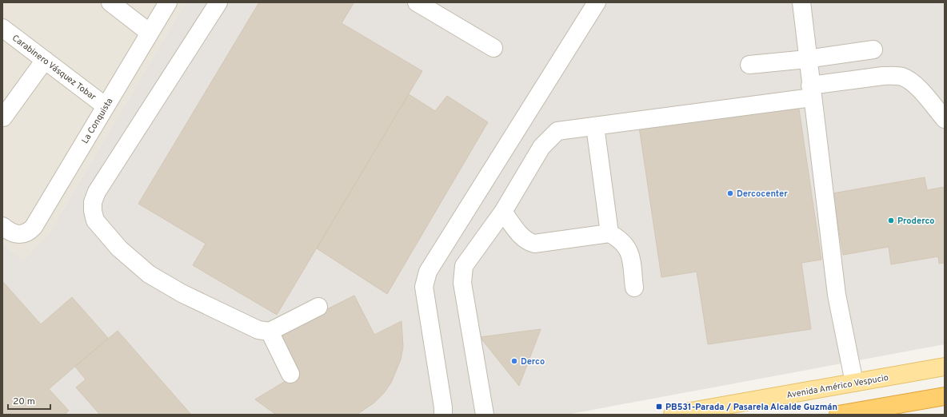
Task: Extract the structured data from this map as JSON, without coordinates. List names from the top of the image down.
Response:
{
  "streets": {
    "main road": ["Avenida Américo Vespucio"],
    "street": ["Carabinero Vásquez Tobar", "La Conquista"]
  },
  "crossings": [
    ["Carabinero Vásquez Tobar", "La Conquista"]
  ],
  "places": {
    "other": ["Dercocenter", "Proderco", "Derco"],
    "transit": ["PB531-Parada / Pasarela Alcalde Guzmán"]
  },
  "scale_bar": "20 m"
}
